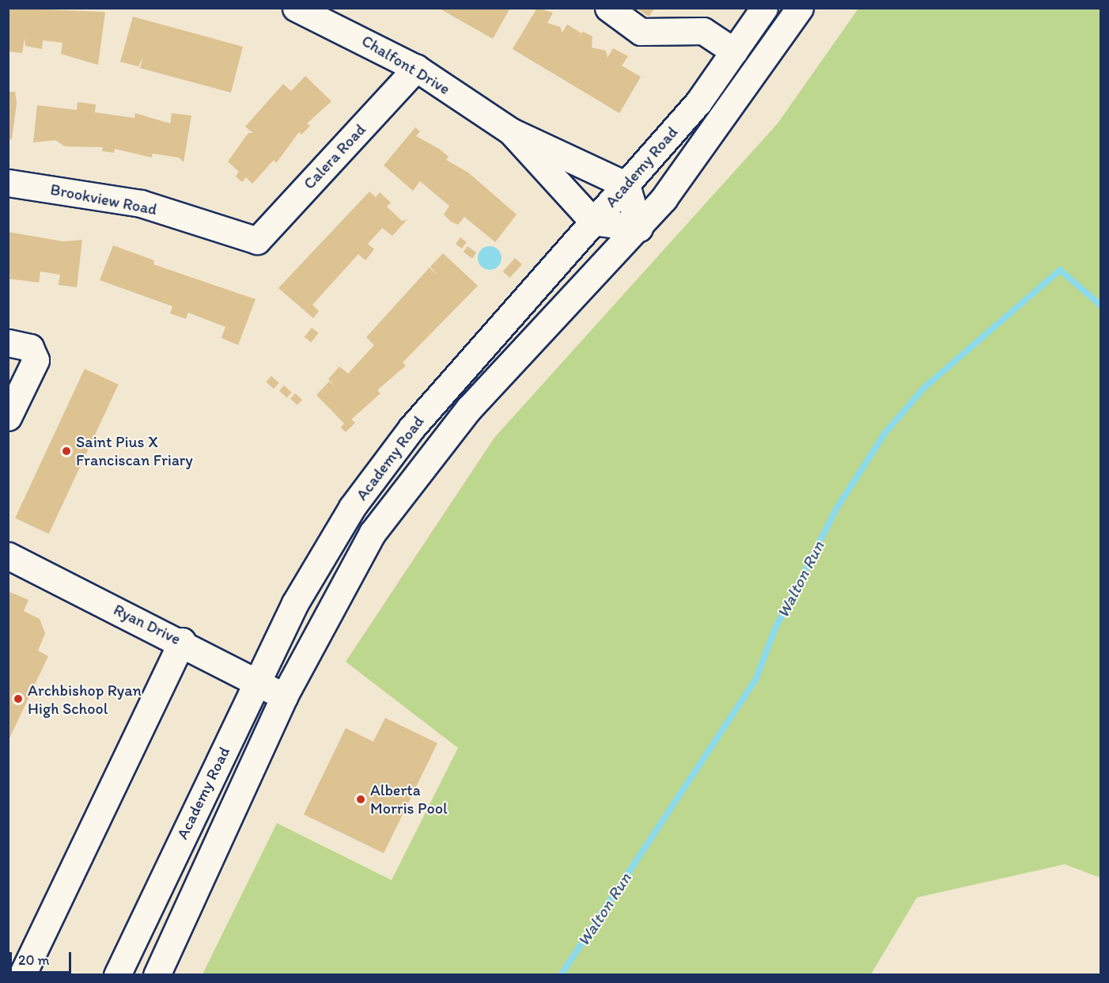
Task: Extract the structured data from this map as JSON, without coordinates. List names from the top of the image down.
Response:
{
  "streets": {
    "main road": [
      "Chalfont Drive",
      "Calera Road",
      "Academy Road",
      "Brookview Road",
      "Ryan Drive"
    ]
  },
  "crossings": [
    ["Chalfont Drive", "Calera Road"],
    ["Chalfont Drive", "Academy Road"],
    ["Calera Road", "Brookview Road"],
    ["Academy Road", "Ryan Drive"]
  ],
  "water": ["Walton Run"],
  "places": ["Saint Pius X Franciscan Friary", "Archbishop Ryan High School", "Alberta Morris Pool"],
  "scale_bar": "20 m"
}
